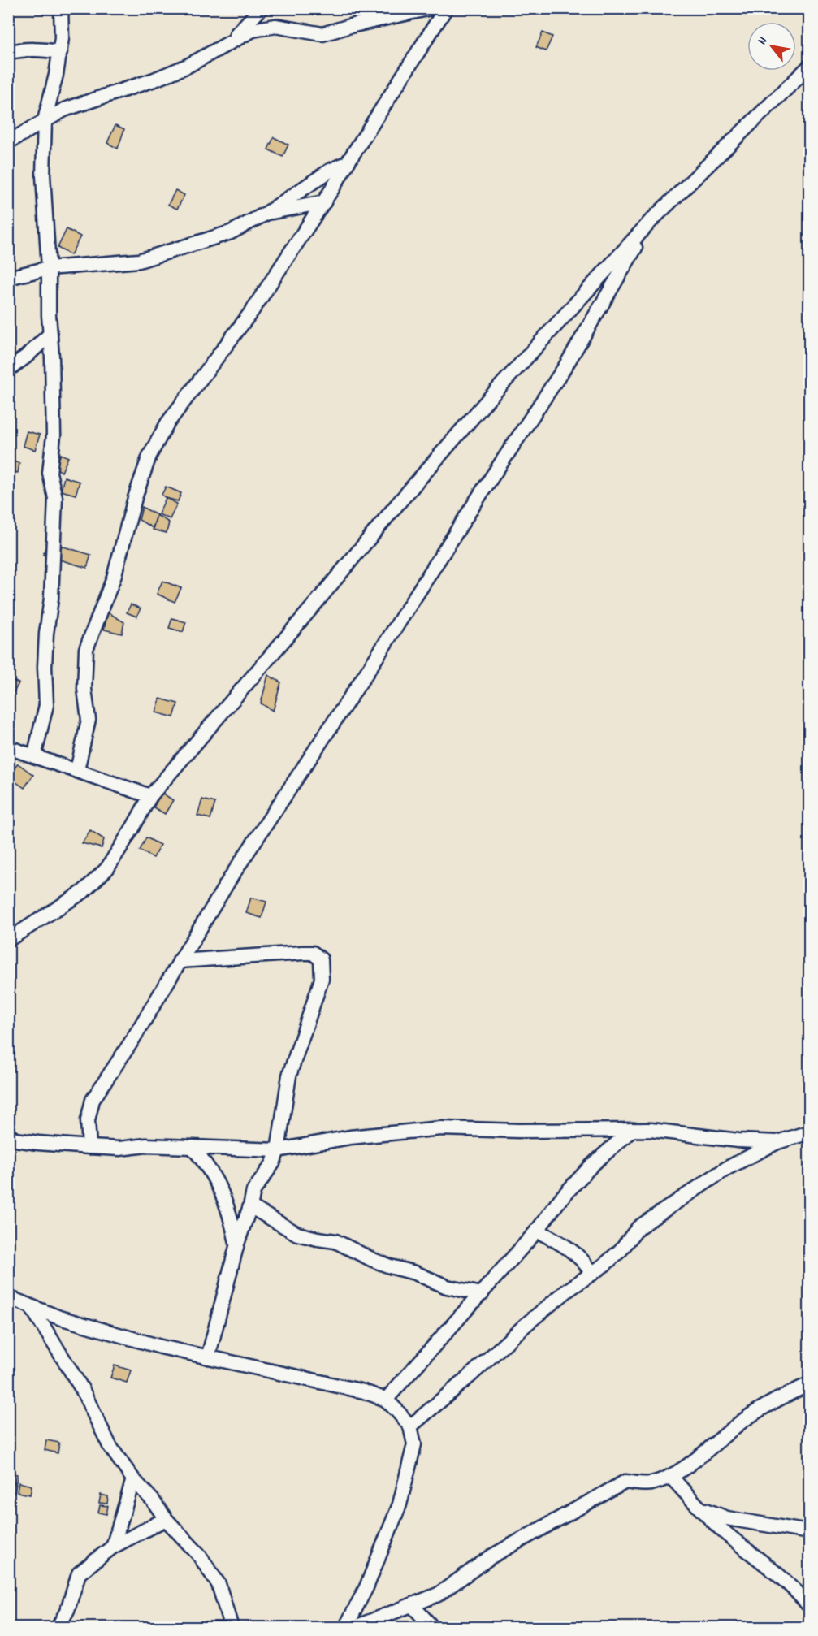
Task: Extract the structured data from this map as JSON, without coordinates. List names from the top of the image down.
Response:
{
  "north": "top left"
}
